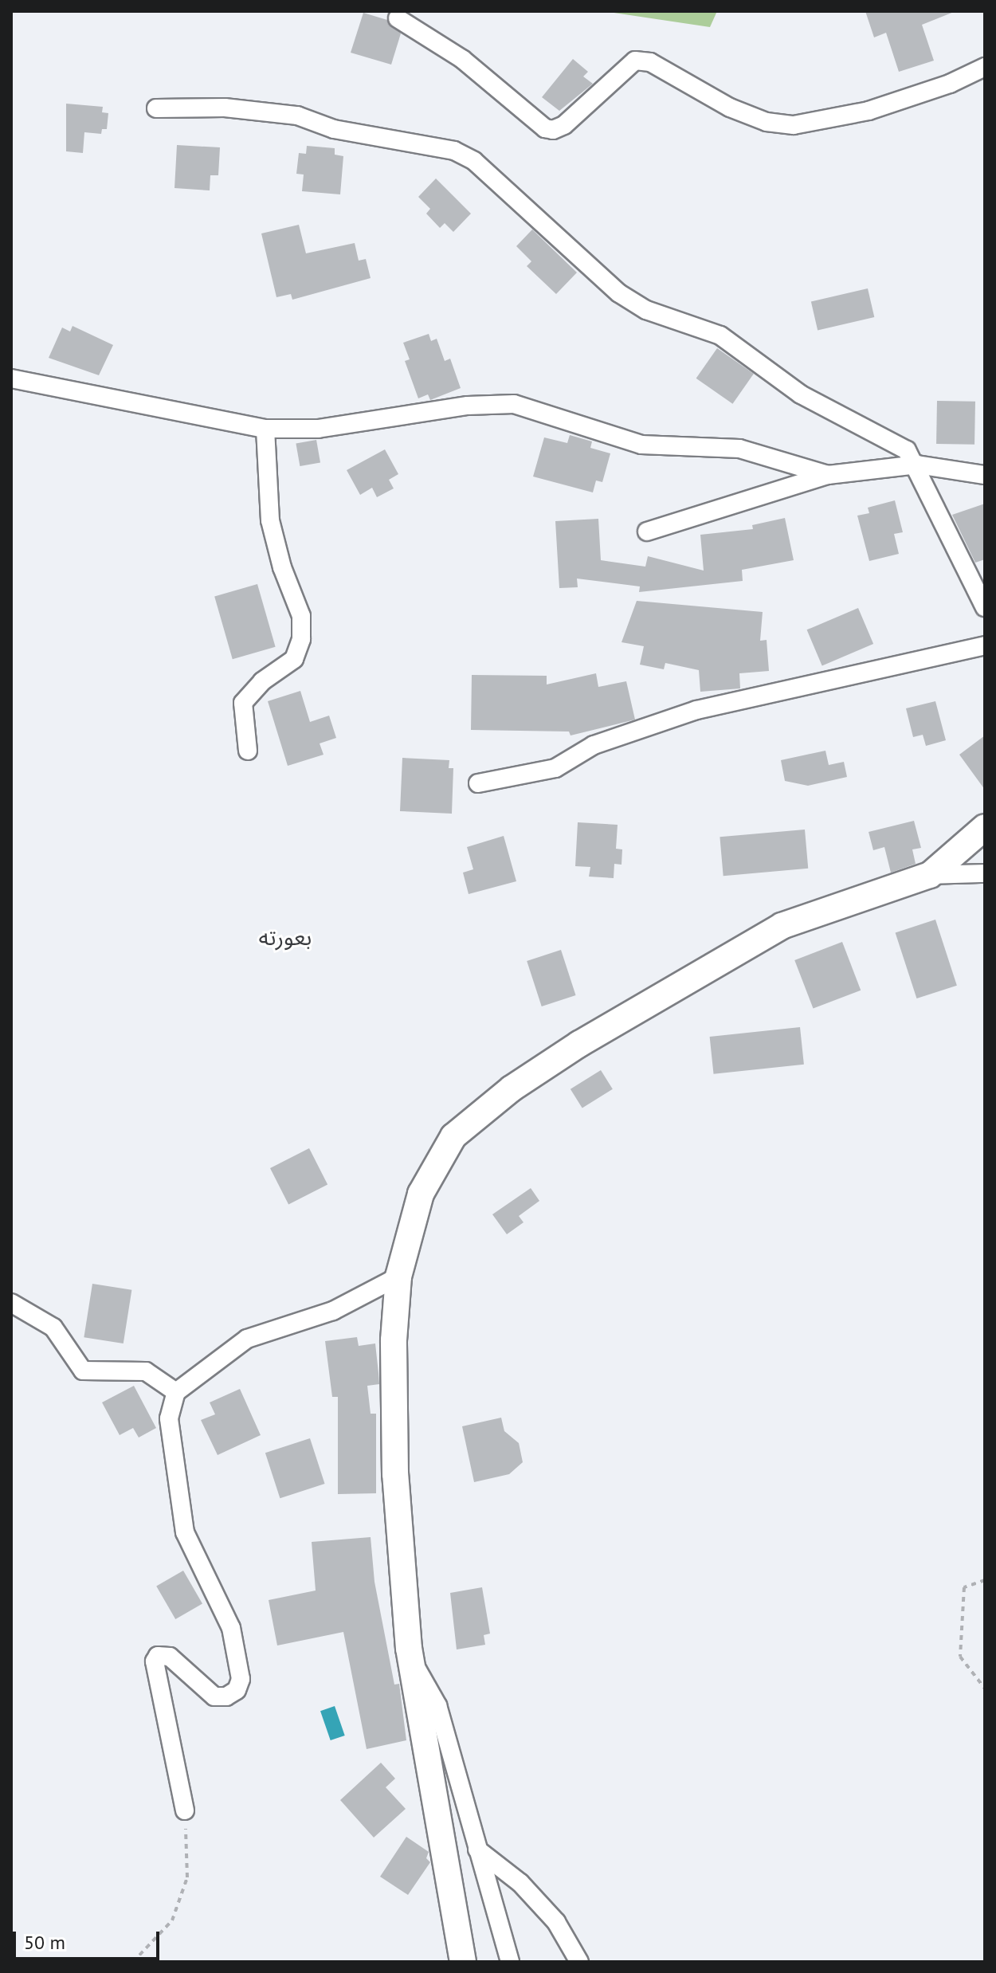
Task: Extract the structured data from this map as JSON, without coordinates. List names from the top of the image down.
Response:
{
  "districts": ["بعورته"],
  "scale_bar": "50 m"
}
